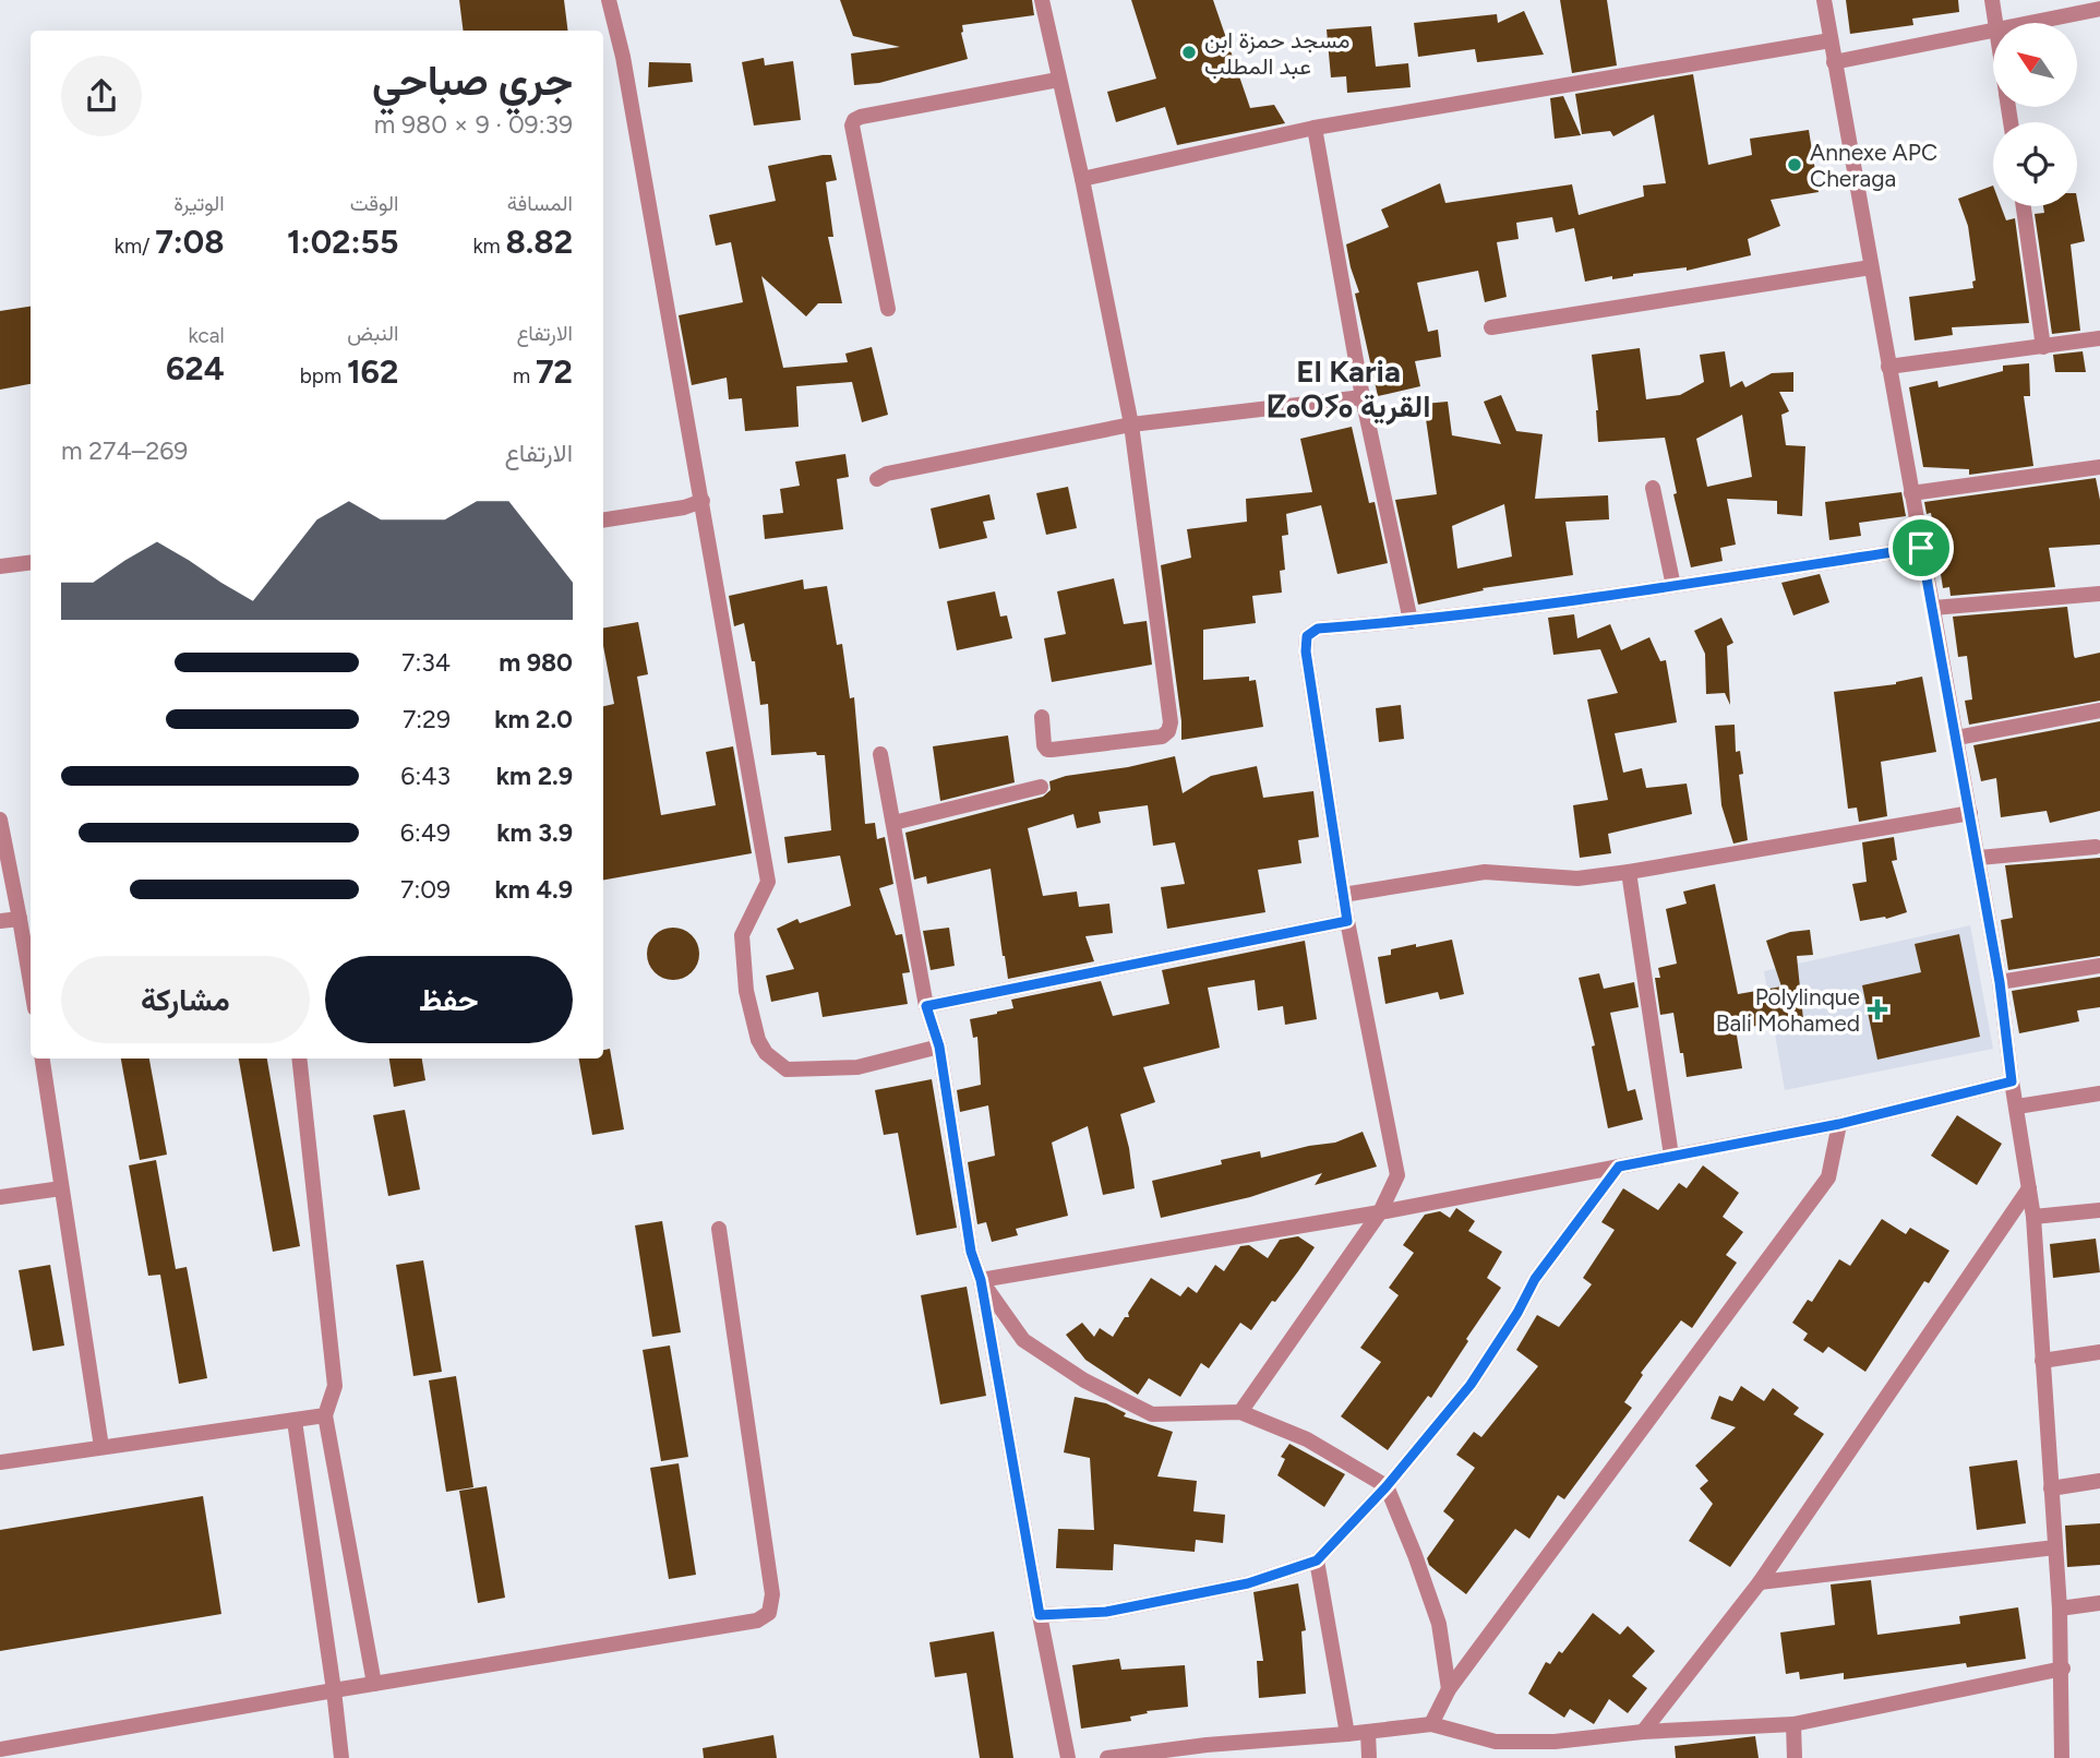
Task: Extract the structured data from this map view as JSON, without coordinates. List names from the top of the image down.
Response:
{
  "districts": ["El Karia ⵇⴰⵔⵢⴰ القرية"],
  "places": {
    "other": ["مسجد حمزة ابن عبد المطلب", "Annexe APC Cheraga"],
    "health": ["Polylinque Bali Mohamed"]
  },
  "north": "top left",
  "page": {
    "heading": ["جري صباحي", "09:39 · 9 × 980 m"],
    "stats": [
      ["المسافة", "8.82 km"],
      ["الوقت", "1:02:55"],
      ["الوتيرة", "7:08 /km"],
      ["الارتفاع", "72 m"],
      ["النبض", "162 bpm"],
      ["kcal", "624"]
    ],
    "chart": ["الارتفاع", "269–274 m"],
    "list": [
      {
        "name": "980 m",
        "note": "7:34"
      },
      {
        "name": "2.0 km",
        "note": "7:29"
      },
      {
        "name": "2.9 km",
        "note": "6:43"
      },
      {
        "name": "3.9 km",
        "note": "6:49"
      },
      {
        "name": "4.9 km",
        "note": "7:09"
      }
    ],
    "buttons": ["حفظ", "مشاركة"]
  }
}
